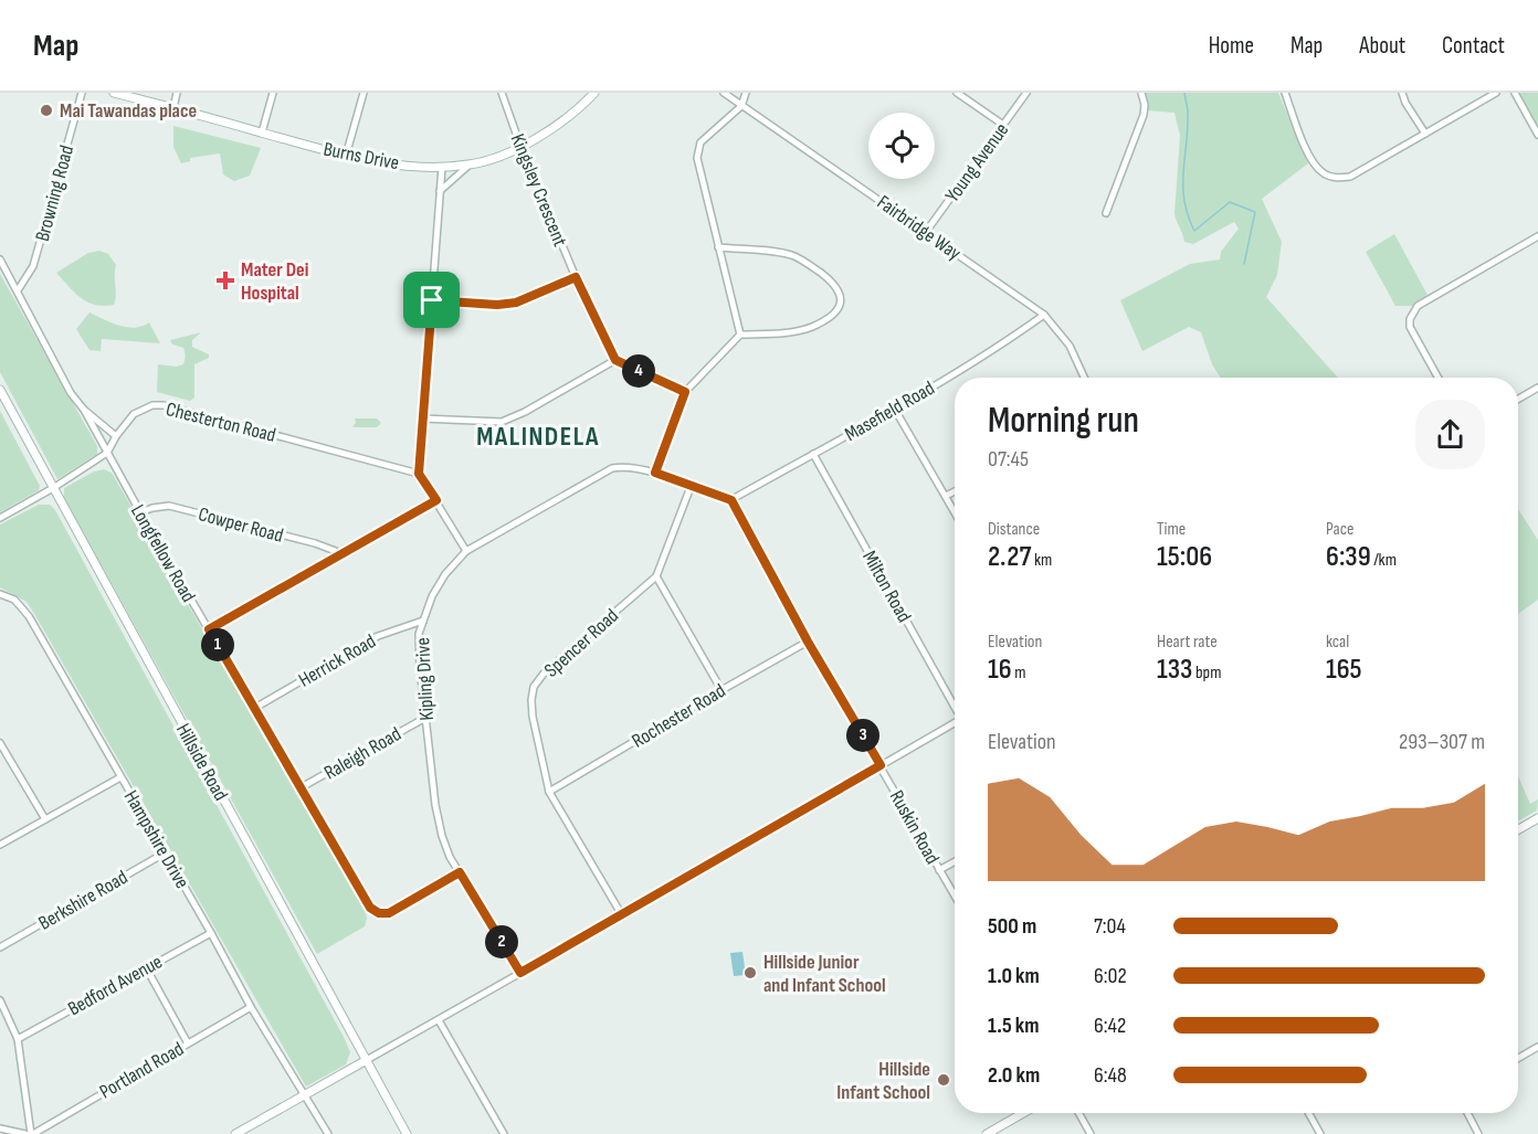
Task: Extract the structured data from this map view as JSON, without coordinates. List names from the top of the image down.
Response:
{
  "streets": {
    "main road": ["Burns Drive", "Hillside Road"],
    "street": [
      "Young Avenue",
      "Kingsley Crescent",
      "Browning Road",
      "Fairbridge Way",
      "Masefield Road",
      "Chesterton Road",
      "Cowper Road",
      "Longfellow Road",
      "Milton Road",
      "Spencer Road",
      "Herrick Road",
      "Kipling Drive",
      "Rochester Road",
      "Raleigh Road",
      "Ruskin Road",
      "Hampshire Drive",
      "Berkshire Road",
      "Bedford Avenue",
      "Portland Road"
    ]
  },
  "crossings": [
    ["Burns Drive", "Kingsley Crescent"],
    ["Young Avenue", "Fairbridge Way"],
    ["Fairbridge Way", "Masefield Road"],
    ["Masefield Road", "Milton Road"],
    ["Masefield Road", "Kipling Drive"],
    ["Masefield Road", "Ruskin Road"],
    ["Chesterton Road", "Longfellow Road"],
    ["Chesterton Road", "Hillside Road"],
    ["Cowper Road", "Longfellow Road"],
    ["Longfellow Road", "Herrick Road"],
    ["Longfellow Road", "Kipling Drive"],
    ["Longfellow Road", "Raleigh Road"],
    ["Spencer Road", "Kipling Drive"],
    ["Spencer Road", "Rochester Road"],
    ["Herrick Road", "Kipling Drive"],
    ["Kipling Drive", "Raleigh Road"],
    ["Kipling Drive", "Ruskin Road"],
    ["Rochester Road", "Ruskin Road"],
    ["Hampshire Drive", "Berkshire Road"],
    ["Hampshire Drive", "Bedford Avenue"],
    ["Hampshire Drive", "Portland Road"]
  ],
  "districts": ["MALINDELA"],
  "places": {
    "other": ["Mai Tawandas place", "Hillside Junior and Infant School", "Hillside Infant School"],
    "health": ["Mater Dei Hospital"]
  },
  "page": {
    "header": "Map",
    "nav": [
      "Home",
      "Map",
      "About",
      "Contact"
    ],
    "pins": [
      "4",
      "1",
      "3",
      "2"
    ],
    "heading": ["Morning run", "07:45"],
    "stats": [
      ["Distance", "2.27 km"],
      ["Time", "15:06"],
      ["Pace", "6:39 /km"],
      ["Elevation", "16 m"],
      ["Heart rate", "133 bpm"],
      ["kcal", "165"]
    ],
    "chart": ["Elevation", "293–307 m"],
    "list": [
      {
        "name": "500 m",
        "note": "7:04"
      },
      {
        "name": "1.0 km",
        "note": "6:02"
      },
      {
        "name": "1.5 km",
        "note": "6:42"
      },
      {
        "name": "2.0 km",
        "note": "6:48"
      }
    ]
  }
}
